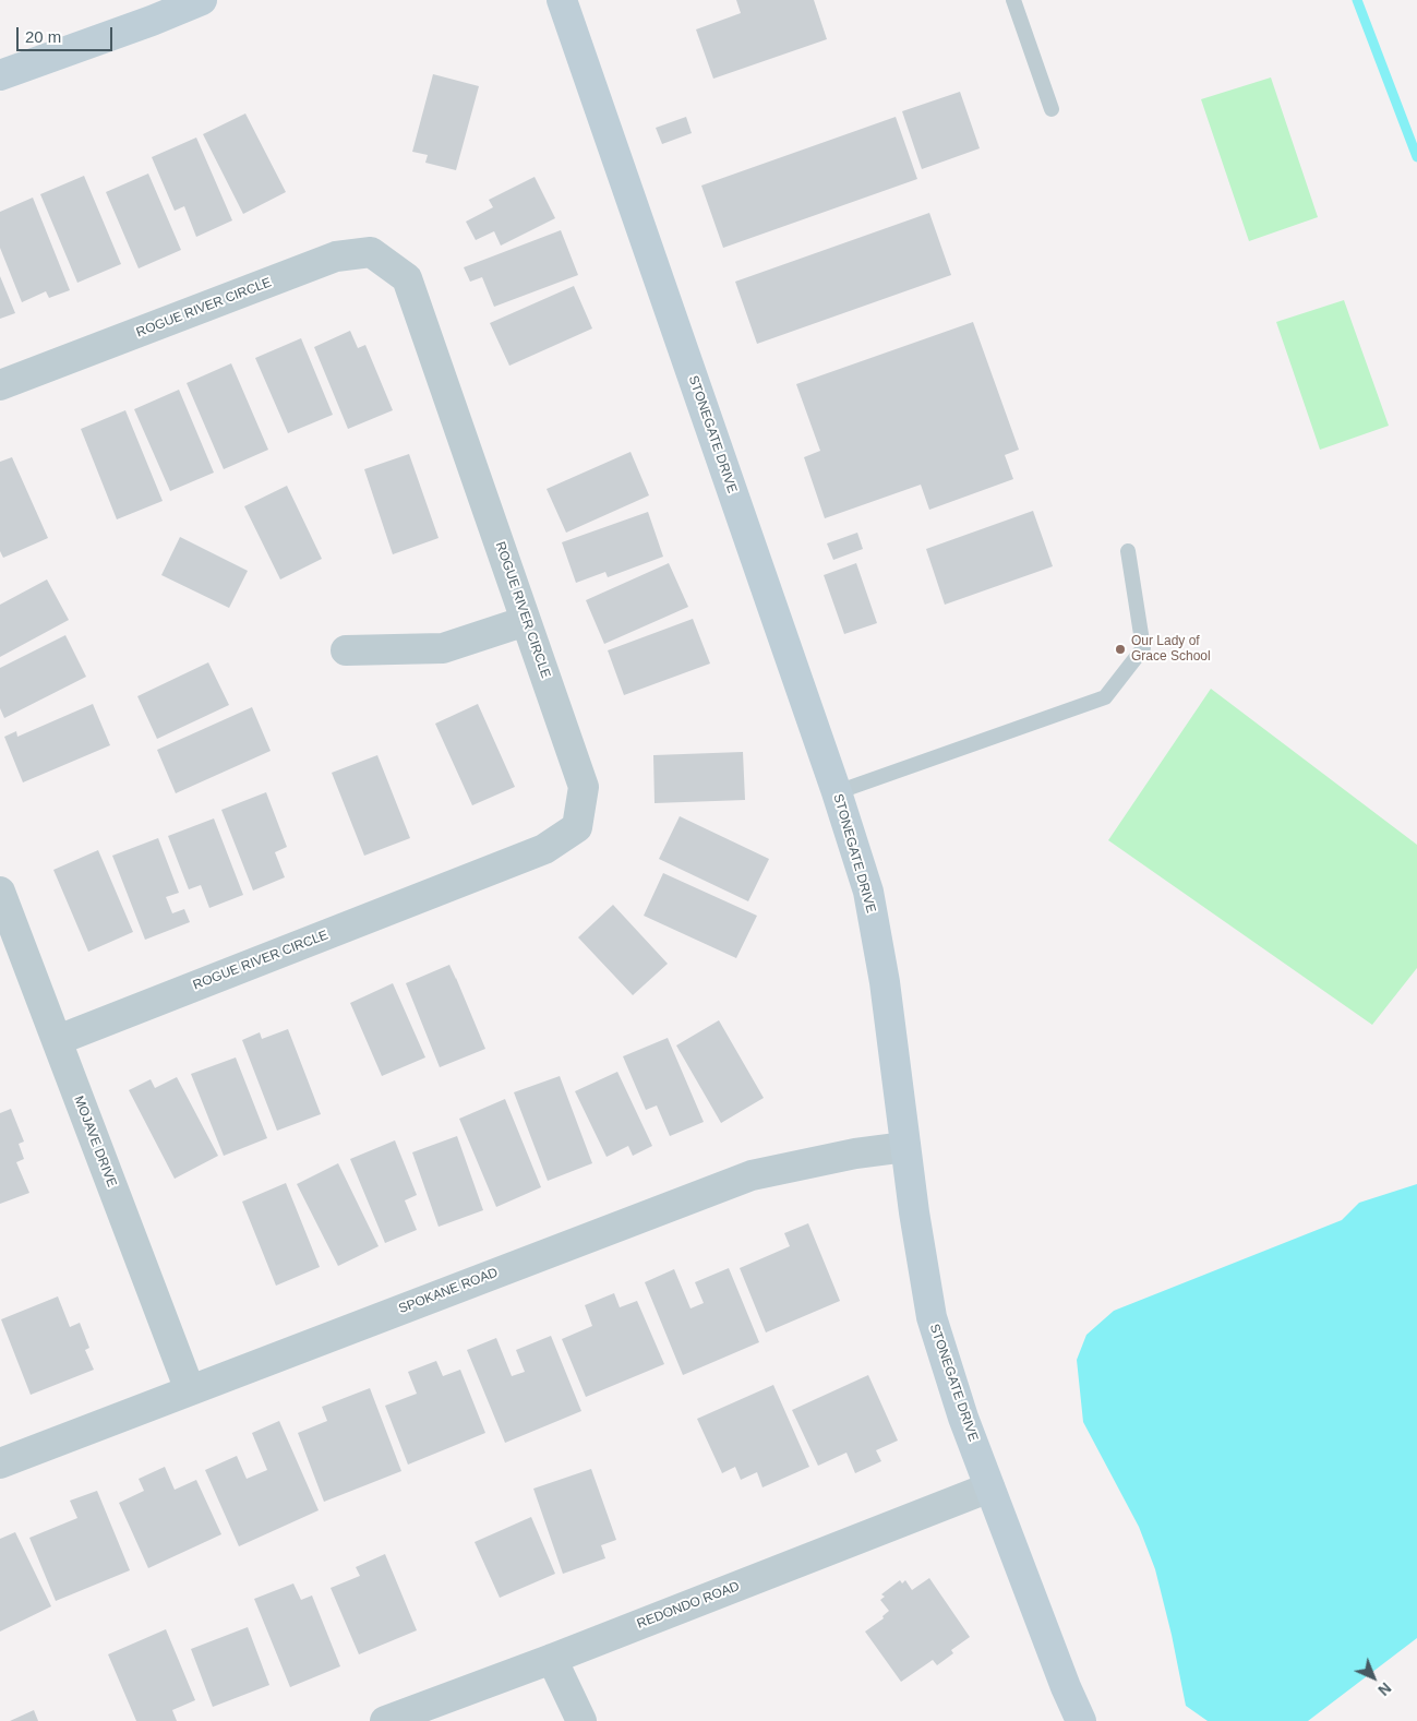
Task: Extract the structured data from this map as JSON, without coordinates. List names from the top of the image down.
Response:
{
  "streets": {
    "street": [
      "ROGUE RIVER CIRCLE",
      "STONEGATE DRIVE",
      "MOJAVE DRIVE",
      "SPOKANE ROAD",
      "REDONDO ROAD"
    ]
  },
  "crossings": [
    ["ROGUE RIVER CIRCLE", "MOJAVE DRIVE"],
    ["STONEGATE DRIVE", "SPOKANE ROAD"],
    ["STONEGATE DRIVE", "REDONDO ROAD"],
    ["MOJAVE DRIVE", "SPOKANE ROAD"]
  ],
  "places": ["Our Lady of Grace School"],
  "scale_bar": "20 m",
  "north": "bottom right"
}
